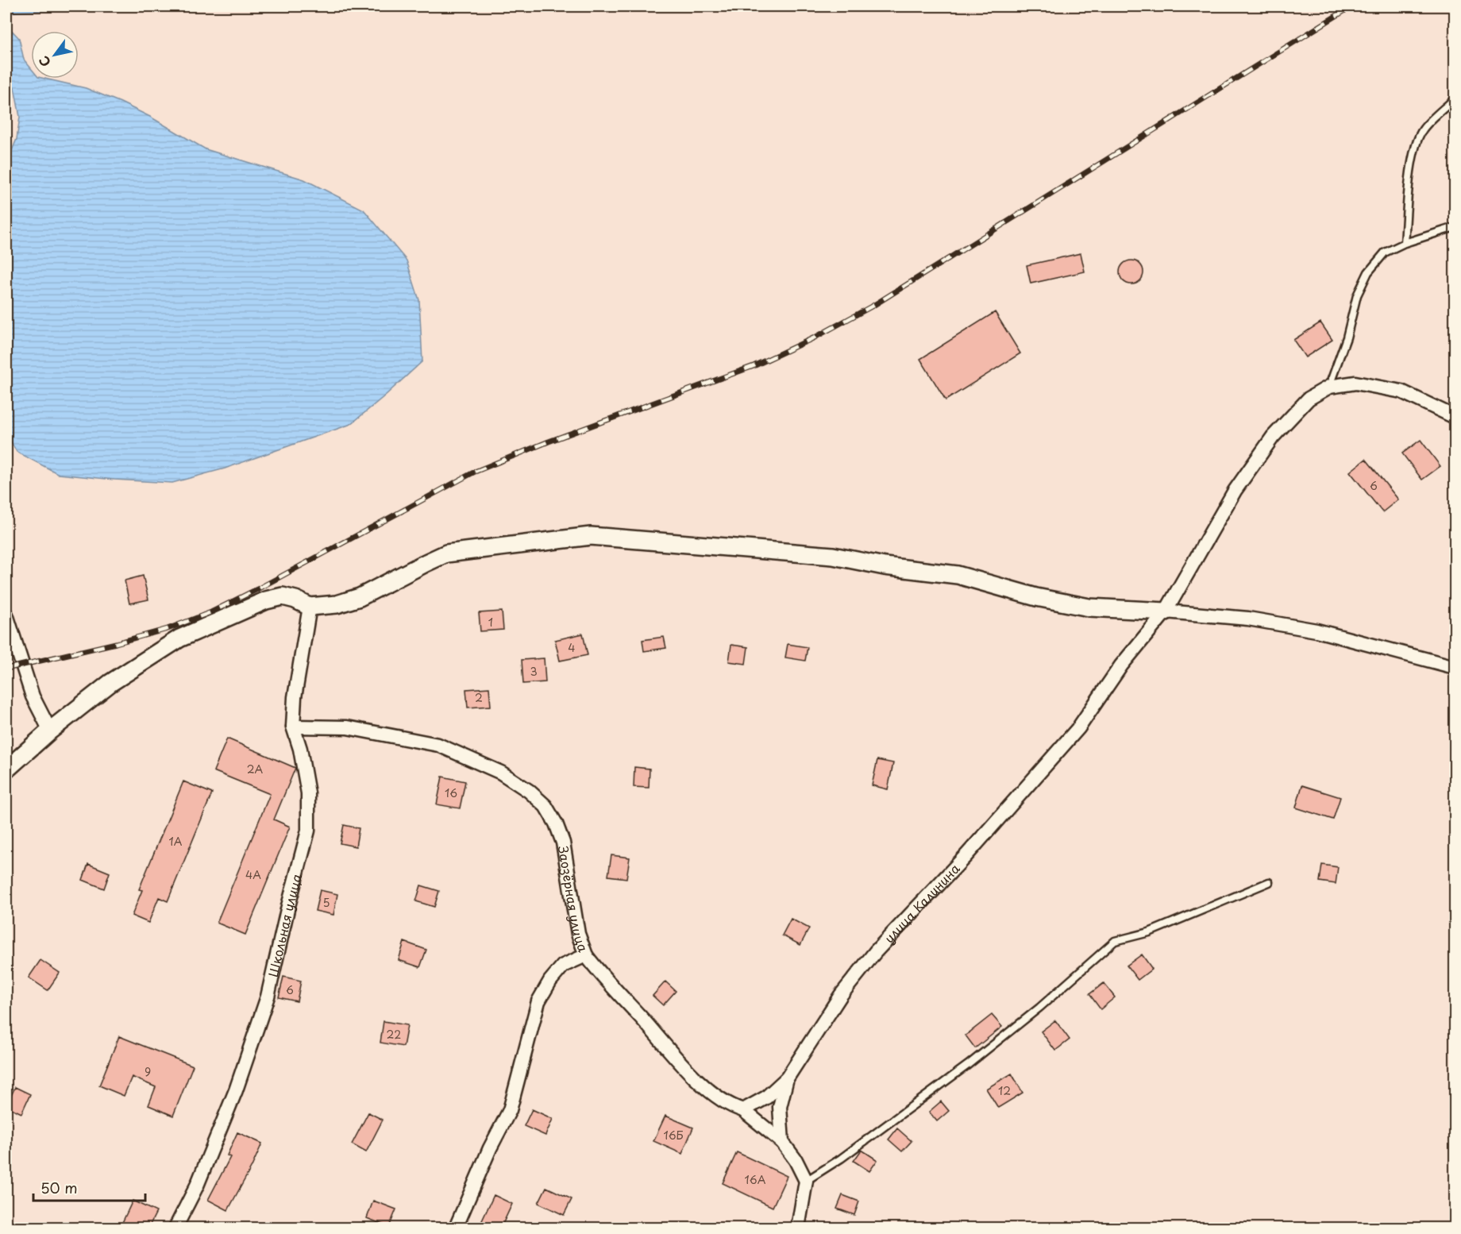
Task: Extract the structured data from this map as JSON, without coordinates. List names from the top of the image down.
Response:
{
  "streets": {
    "street": ["Заозёрная улица", "улица Калинина", "Школьная улица"]
  },
  "crossings": [
    ["Заозёрная улица", "Школьная улица"]
  ],
  "house_numbers": [
    "6",
    "1",
    "4",
    "3",
    "2",
    "2А",
    "16",
    "1А",
    "4А",
    "5",
    "6",
    "22",
    "9",
    "12",
    "16Б",
    "16А"
  ],
  "scale_bar": "50 m",
  "north": "bottom left"
}
